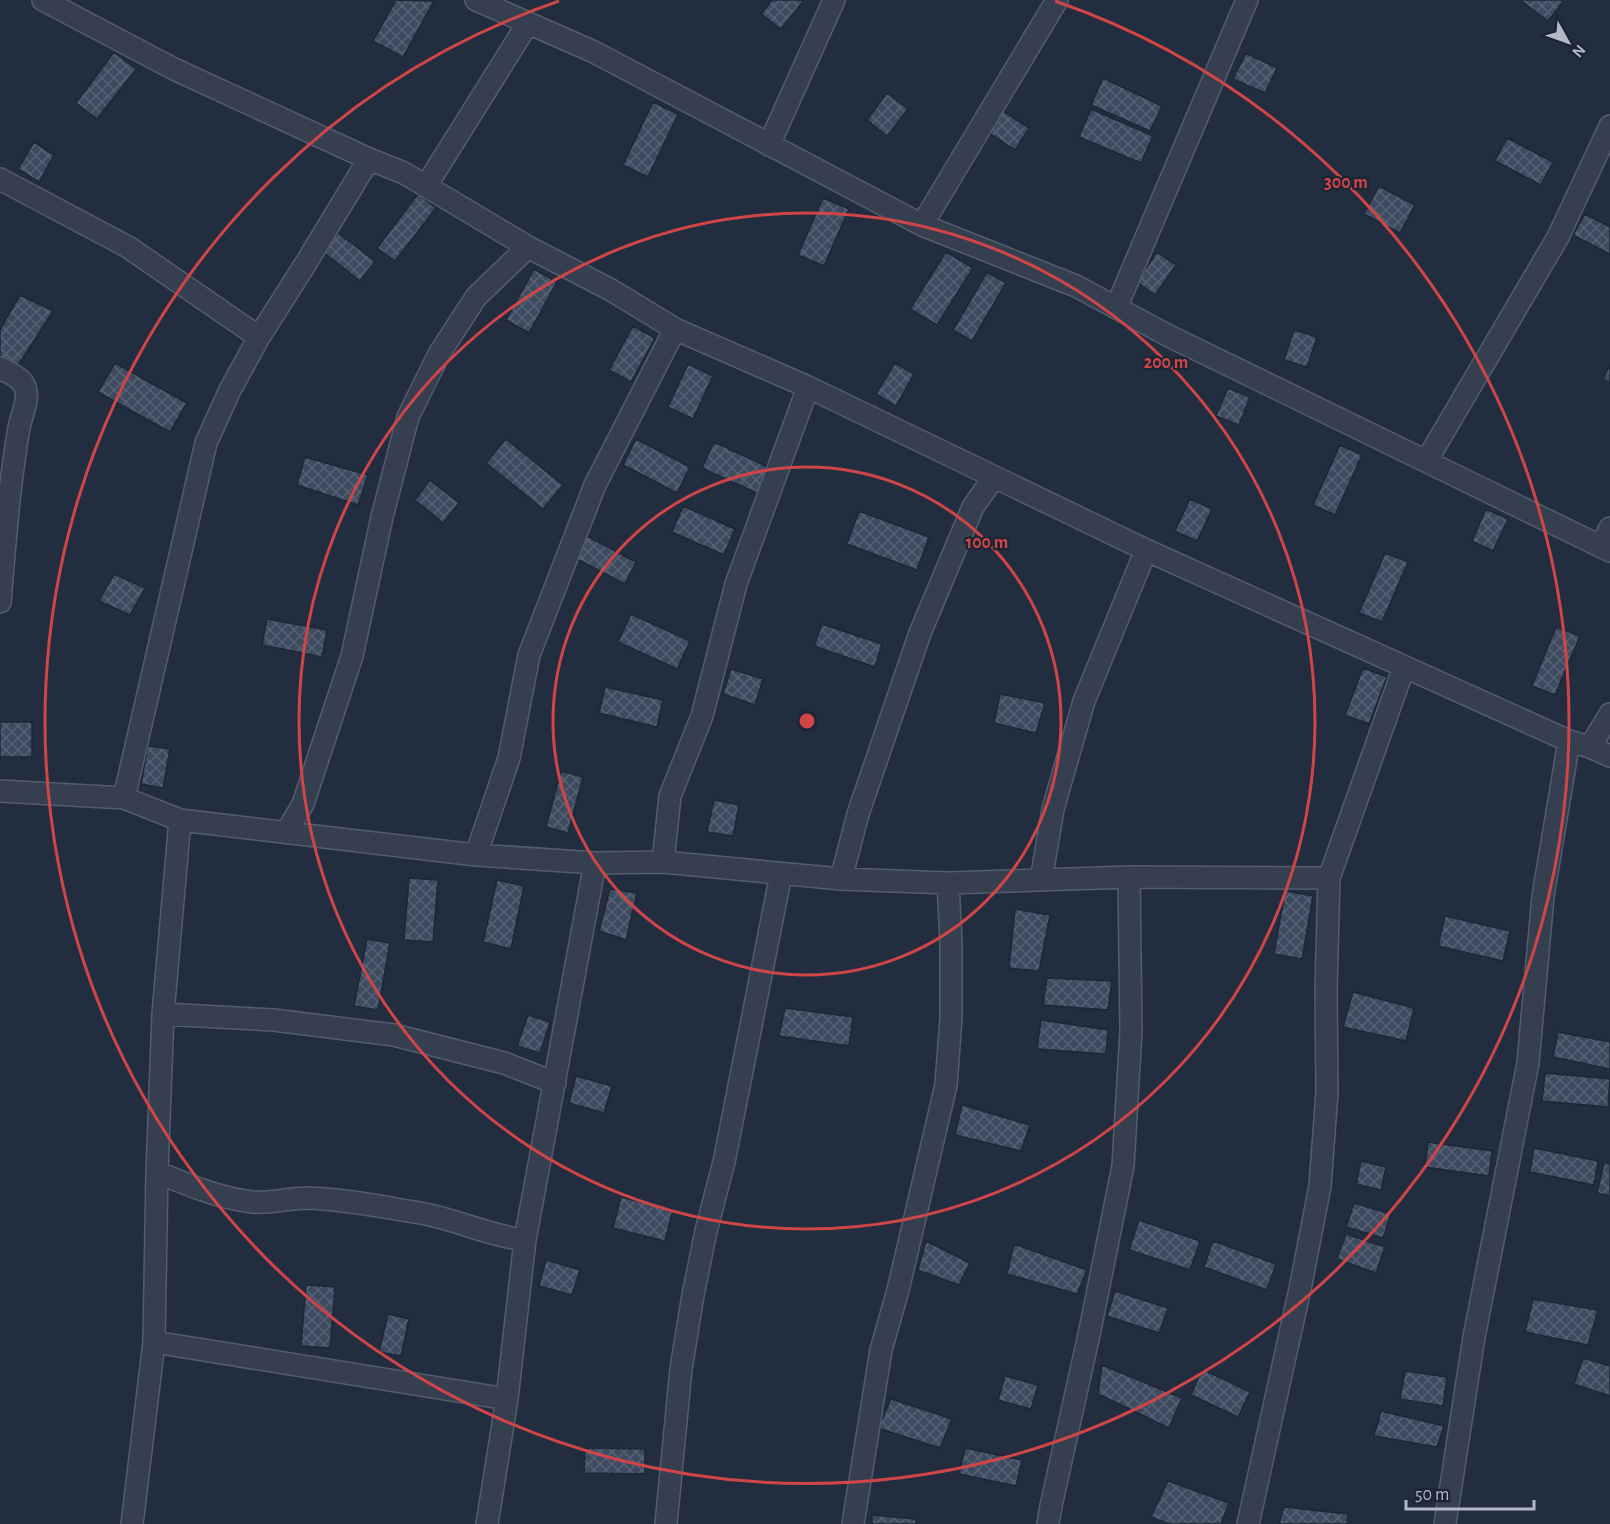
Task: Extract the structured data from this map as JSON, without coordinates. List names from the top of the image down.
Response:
{
  "scale_bar": "50 m",
  "north": "bottom right",
  "rings": ["300 m", "200 m", "100 m"]
}
